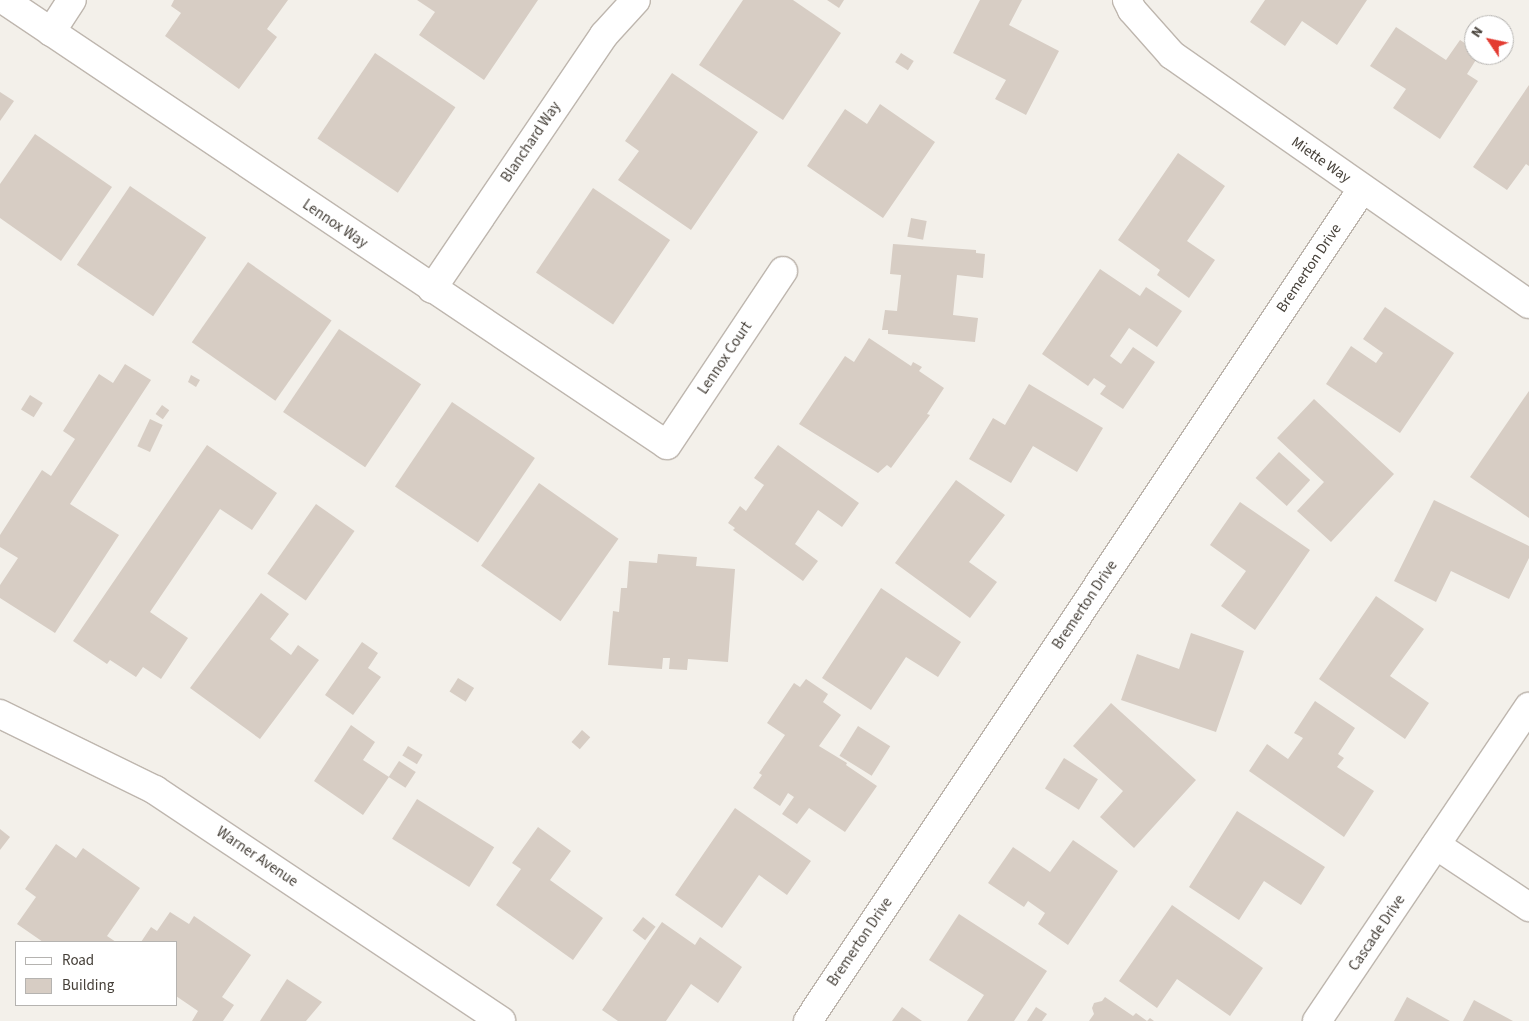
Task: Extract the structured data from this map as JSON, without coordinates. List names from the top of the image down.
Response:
{
  "streets": {
    "street": [
      "Blanchard Way",
      "Miette Way",
      "Lennox Way",
      "Bremerton Drive",
      "Lennox Court",
      "Warner Avenue",
      "Cascade Drive"
    ]
  },
  "crossings": [
    ["Blanchard Way", "Lennox Way"],
    ["Miette Way", "Bremerton Drive"],
    ["Lennox Way", "Lennox Court"]
  ],
  "legend": ["Road", "Building"],
  "north": "top left"
}
